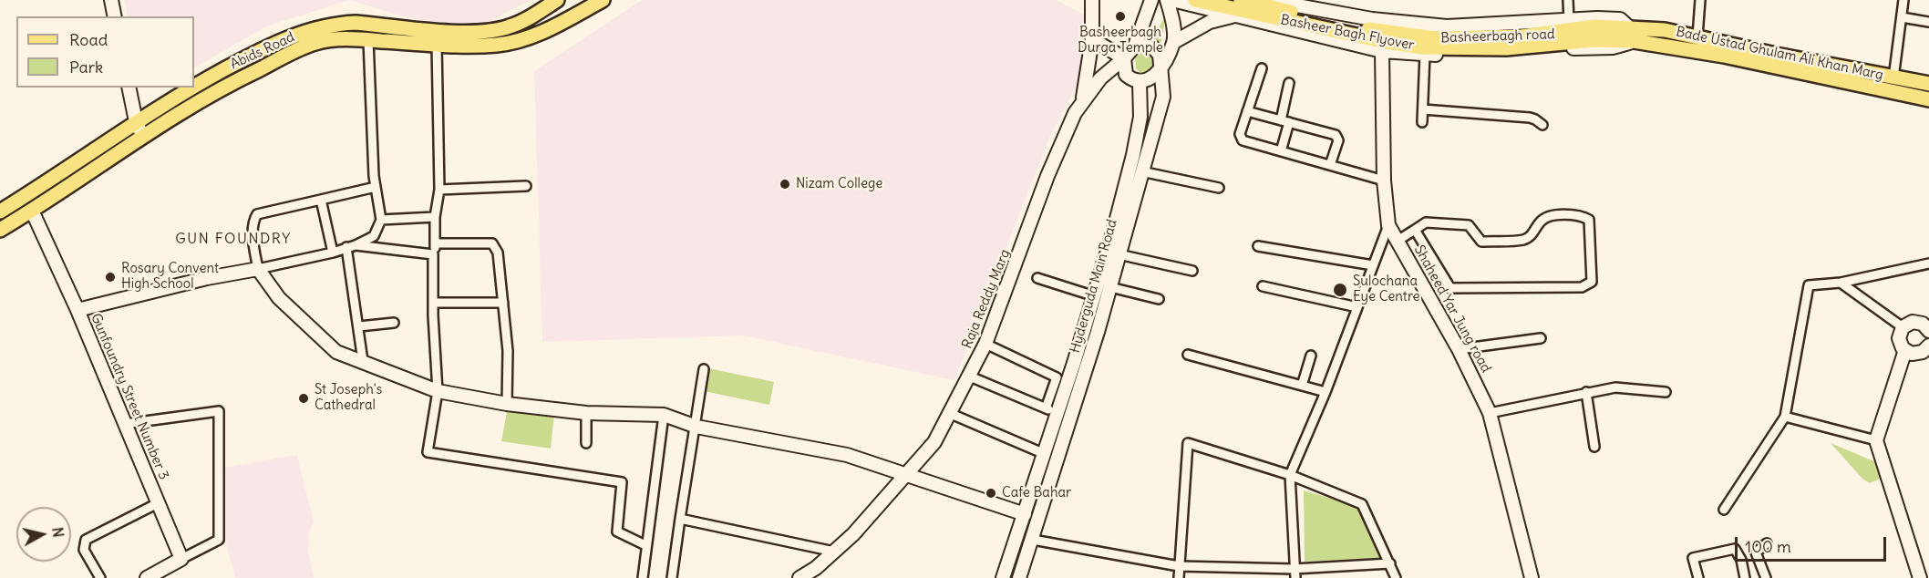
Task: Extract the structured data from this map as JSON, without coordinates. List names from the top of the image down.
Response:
{
  "streets": {
    "main road": ["Basheer Bagh Flyover", "Abids Road", "Bade Ustad Ghulam Ali Khan Marg"],
    "street": [
      "Basheerbagh road",
      "Hyderguda Main Road",
      "Raja Reddy Marg",
      "Shaheed Yar Jung road",
      "Gunfoundry Street Number 3"
    ]
  },
  "crossings": [
    ["Basheer Bagh Flyover", "Basheerbagh road"],
    ["Basheer Bagh Flyover", "Bade Ustad Ghulam Ali Khan Marg"],
    ["Basheerbagh road", "Bade Ustad Ghulam Ali Khan Marg"],
    ["Basheerbagh road", "Shaheed Yar Jung road"],
    ["Hyderguda Main Road", "Raja Reddy Marg"]
  ],
  "districts": ["GUN FOUNDRY"],
  "places": [
    "Basheerbagh Durga Temple",
    "Nizam College",
    "Rosary Convent High School",
    "Sulochana Eye Centre",
    "St Joseph's Cathedral",
    "Cafe Bahar"
  ],
  "legend": ["Road", "Park"],
  "scale_bar": "100 m",
  "north": "right"
}
